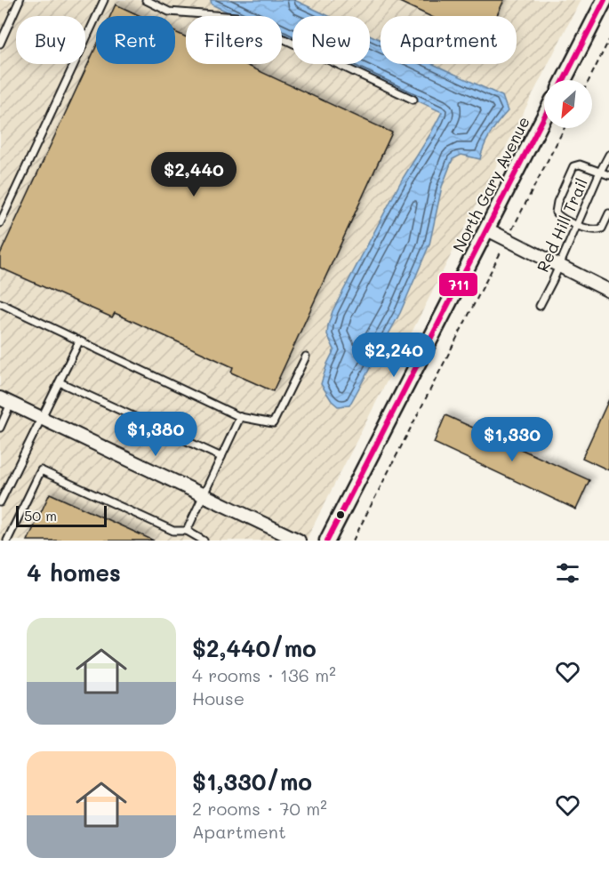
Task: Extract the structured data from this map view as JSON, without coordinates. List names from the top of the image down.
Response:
{
  "streets": {
    "street": ["North Gary Avenue"],
    "lane": ["Red Hill Trail"]
  },
  "lines": ["transit line 711"],
  "scale_bar": "50 m",
  "north": "bottom left",
  "page": {
    "chip": [
      "Buy",
      "Rent",
      "Filters",
      "New",
      "Apartment"
    ],
    "price": [
      "$2,440",
      "$2,240",
      "$1,380",
      "$1,330"
    ],
    "scale": "50 m",
    "heading": "4 homes",
    "list": [
      {
        "name": "$2,440/mo",
        "note": "4 rooms · 136 m² · House"
      },
      {
        "name": "$1,330/mo",
        "note": "2 rooms · 70 m² · Apartment"
      }
    ]
  }
}
